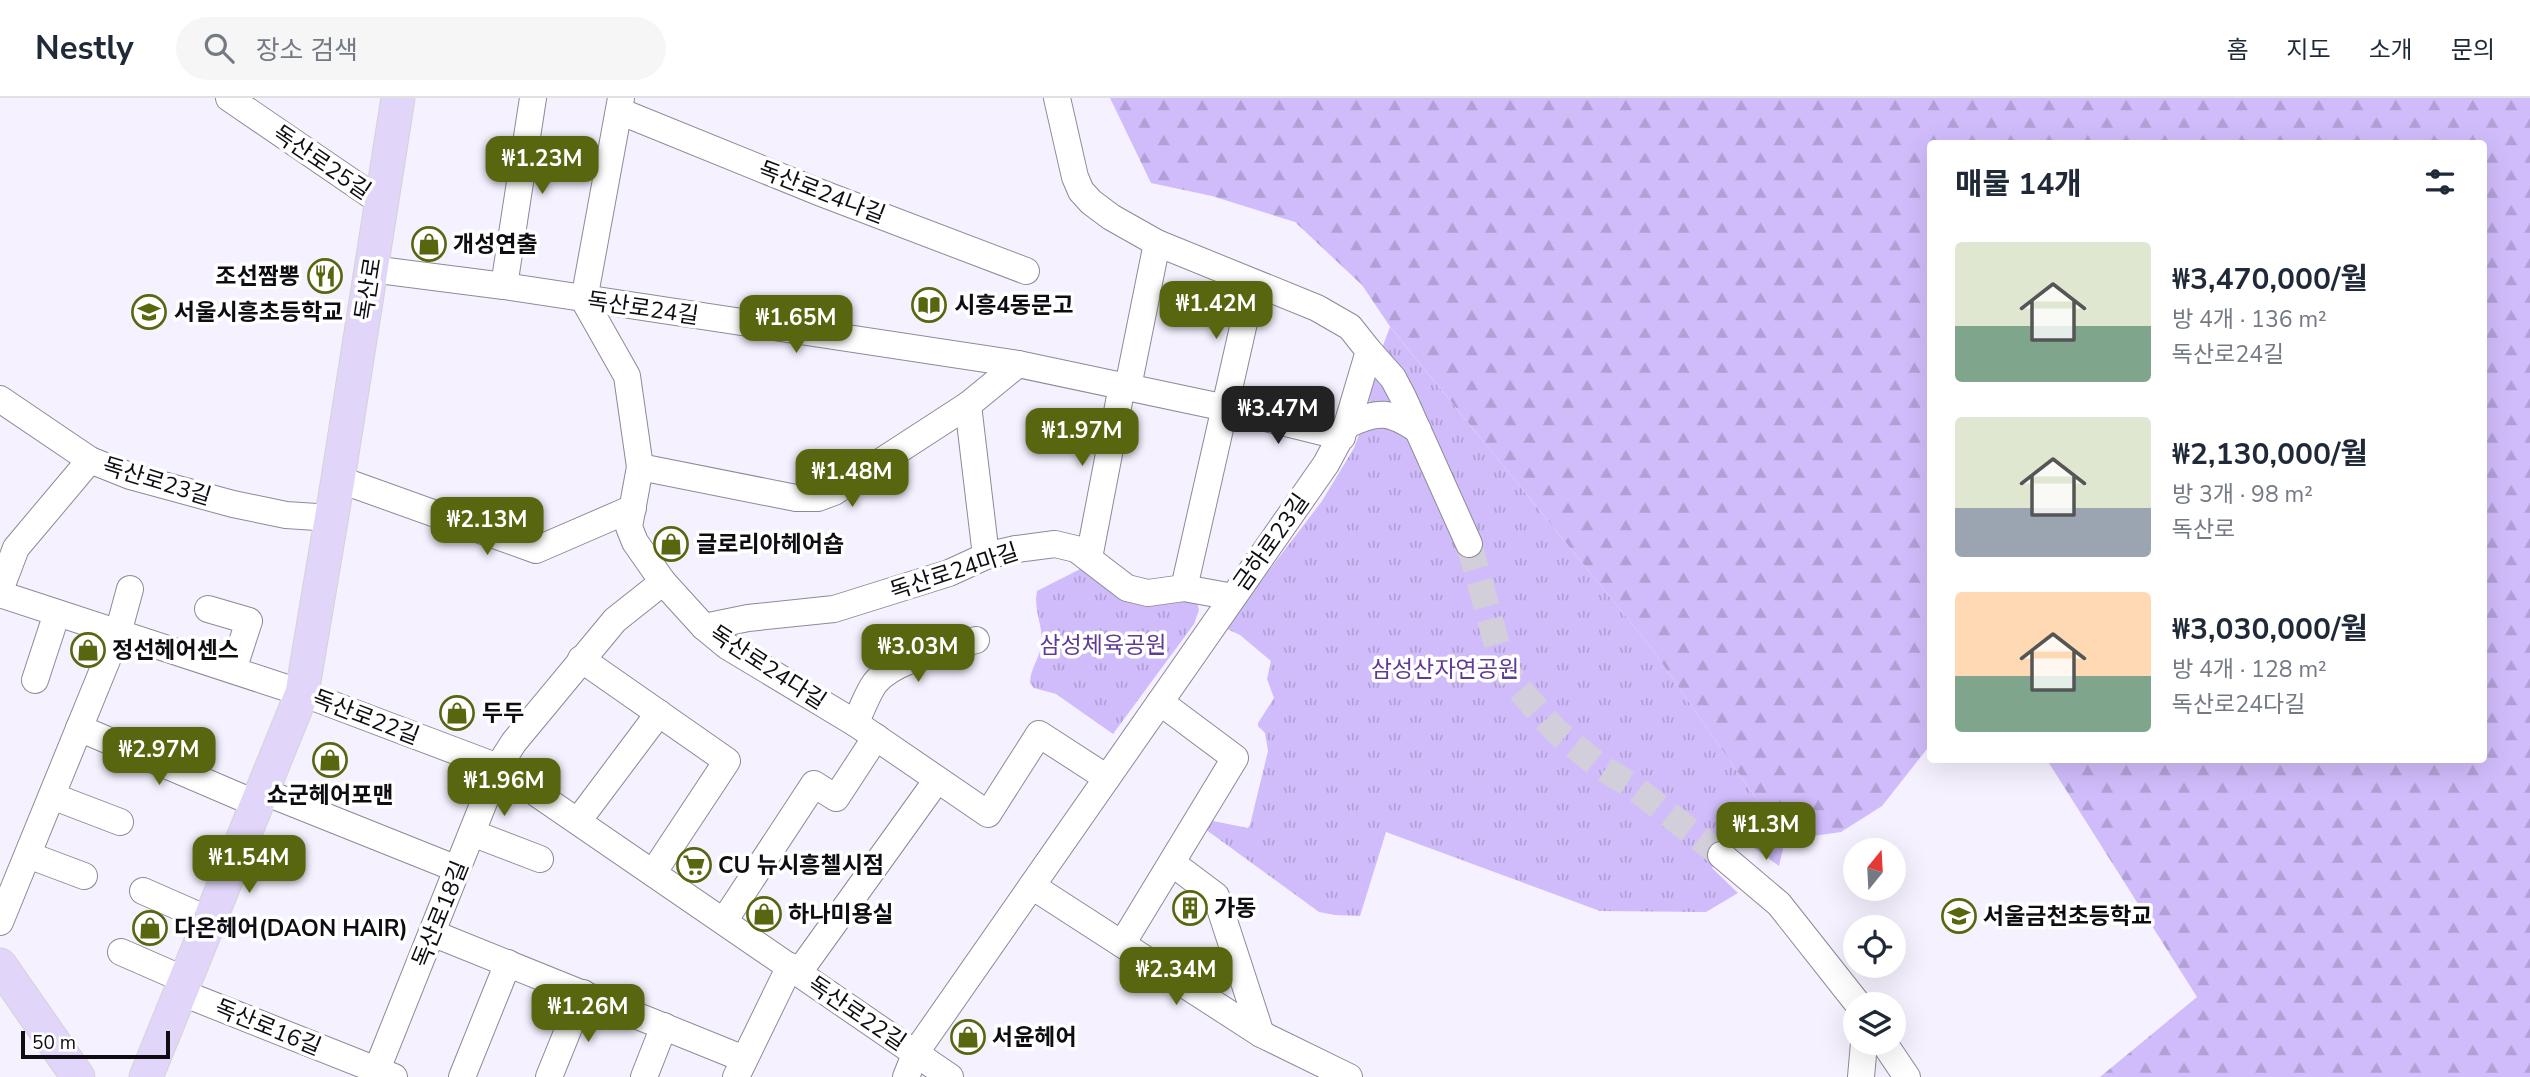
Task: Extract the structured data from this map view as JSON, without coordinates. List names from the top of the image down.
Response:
{
  "streets": {
    "main road": ["독산로"],
    "street": [
      "독산로25길",
      "독산로24나길",
      "독산로24길",
      "독산로23길",
      "금하로23길",
      "독산로24마길",
      "독산로24다길",
      "독산로22길",
      "독산로18길",
      "독산로16길"
    ]
  },
  "crossings": [
    ["독산로25길", "독산로"],
    ["독산로", "독산로24길"],
    ["독산로", "독산로23길"],
    ["독산로", "독산로22길"],
    ["독산로", "독산로16길"],
    ["독산로24길", "금하로23길"],
    ["독산로24길", "독산로24다길"],
    ["금하로23길", "독산로24마길"],
    ["금하로23길", "독산로24다길"],
    ["금하로23길", "독산로22길"],
    ["독산로24마길", "독산로24다길"],
    ["독산로24다길", "독산로22길"],
    ["독산로24다길", "독산로18길"],
    ["독산로22길", "독산로18길"],
    ["독산로18길", "독산로16길"]
  ],
  "parks": ["삼성체육공원", "삼성산자연공원"],
  "places": {
    "shop": [
      "개성연출",
      "글로리아헤어숍",
      "정선헤어센스",
      "두두",
      "쇼군헤어포맨",
      "하나미용실",
      "다온헤어(DAON HAIR)",
      "서윤헤어"
    ],
    "restaurant": ["조선짬뽕"],
    "library": ["시흥4동문고"],
    "school or university": ["서울시흥초등학교", "서울금천초등학교"],
    "supermarket": ["CU 뉴시흥첼시점"],
    "building": ["가동"]
  },
  "scale_bar": "50 m",
  "north": "top",
  "page": {
    "header": "Nestly",
    "search": "장소 검색",
    "nav": [
      "홈",
      "지도",
      "소개",
      "문의"
    ],
    "price": [
      "₩1.23M",
      "₩1.42M",
      "₩1.65M",
      "₩3.47M",
      "₩1.97M",
      "₩1.48M",
      "₩2.13M",
      "₩3.03M",
      "₩2.97M",
      "₩1.96M",
      "₩1.3M",
      "₩1.54M",
      "₩2.34M",
      "₩1.26M"
    ],
    "heading": "매물 14개",
    "list": [
      {
        "name": "₩3,470,000/월",
        "note": "방 4개 · 136 m² · 독산로24길"
      },
      {
        "name": "₩2,130,000/월",
        "note": "방 3개 · 98 m² · 독산로"
      },
      {
        "name": "₩3,030,000/월",
        "note": "방 4개 · 128 m² · 독산로24다길"
      }
    ],
    "scale": "50 m"
  }
}
